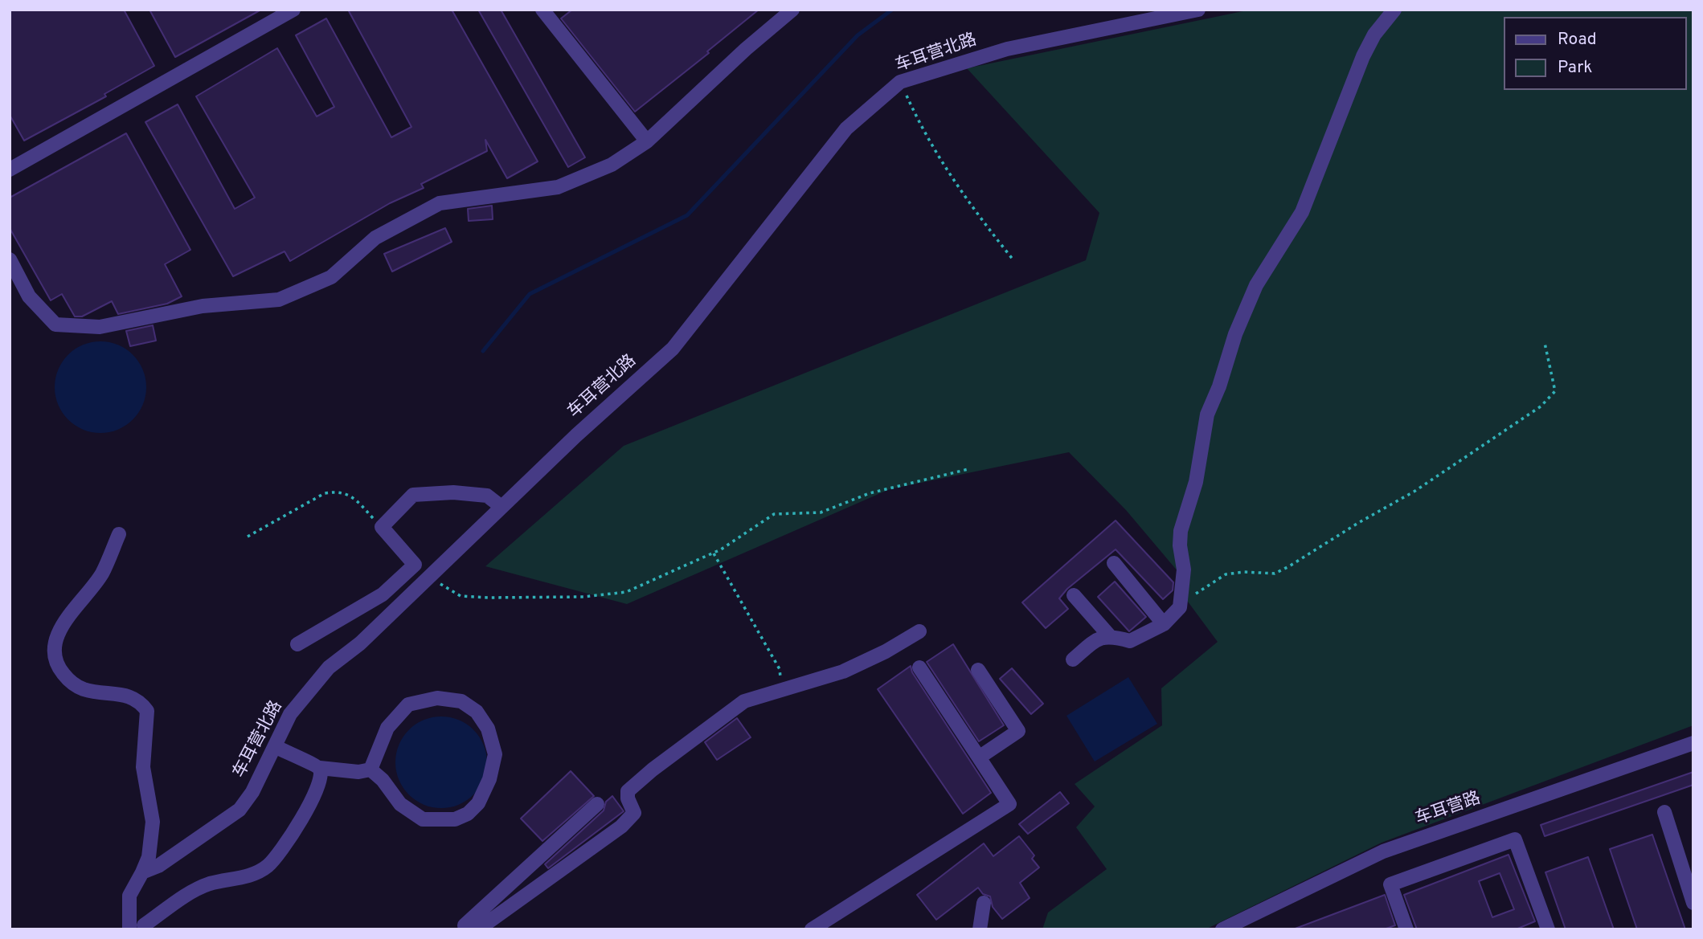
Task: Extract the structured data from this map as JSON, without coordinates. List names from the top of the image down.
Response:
{
  "streets": {
    "street": ["车耳营北路", "车耳营路"]
  },
  "legend": ["Road", "Park"]
}
